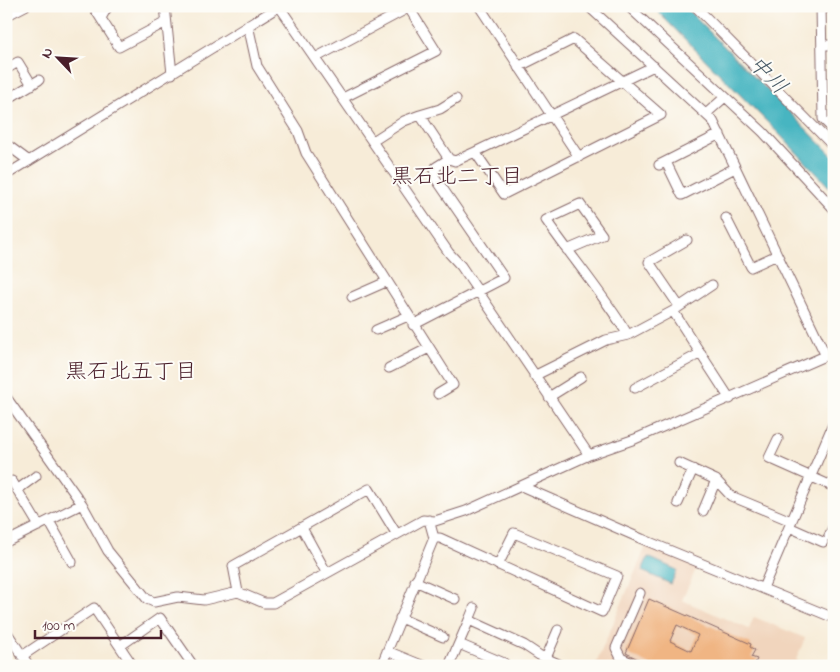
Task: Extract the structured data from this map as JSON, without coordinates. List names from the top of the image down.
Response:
{
  "districts": ["黒石北二丁目", "黒石北五丁目"],
  "water": ["中川"],
  "scale_bar": "100 m",
  "north": "top left"
}
